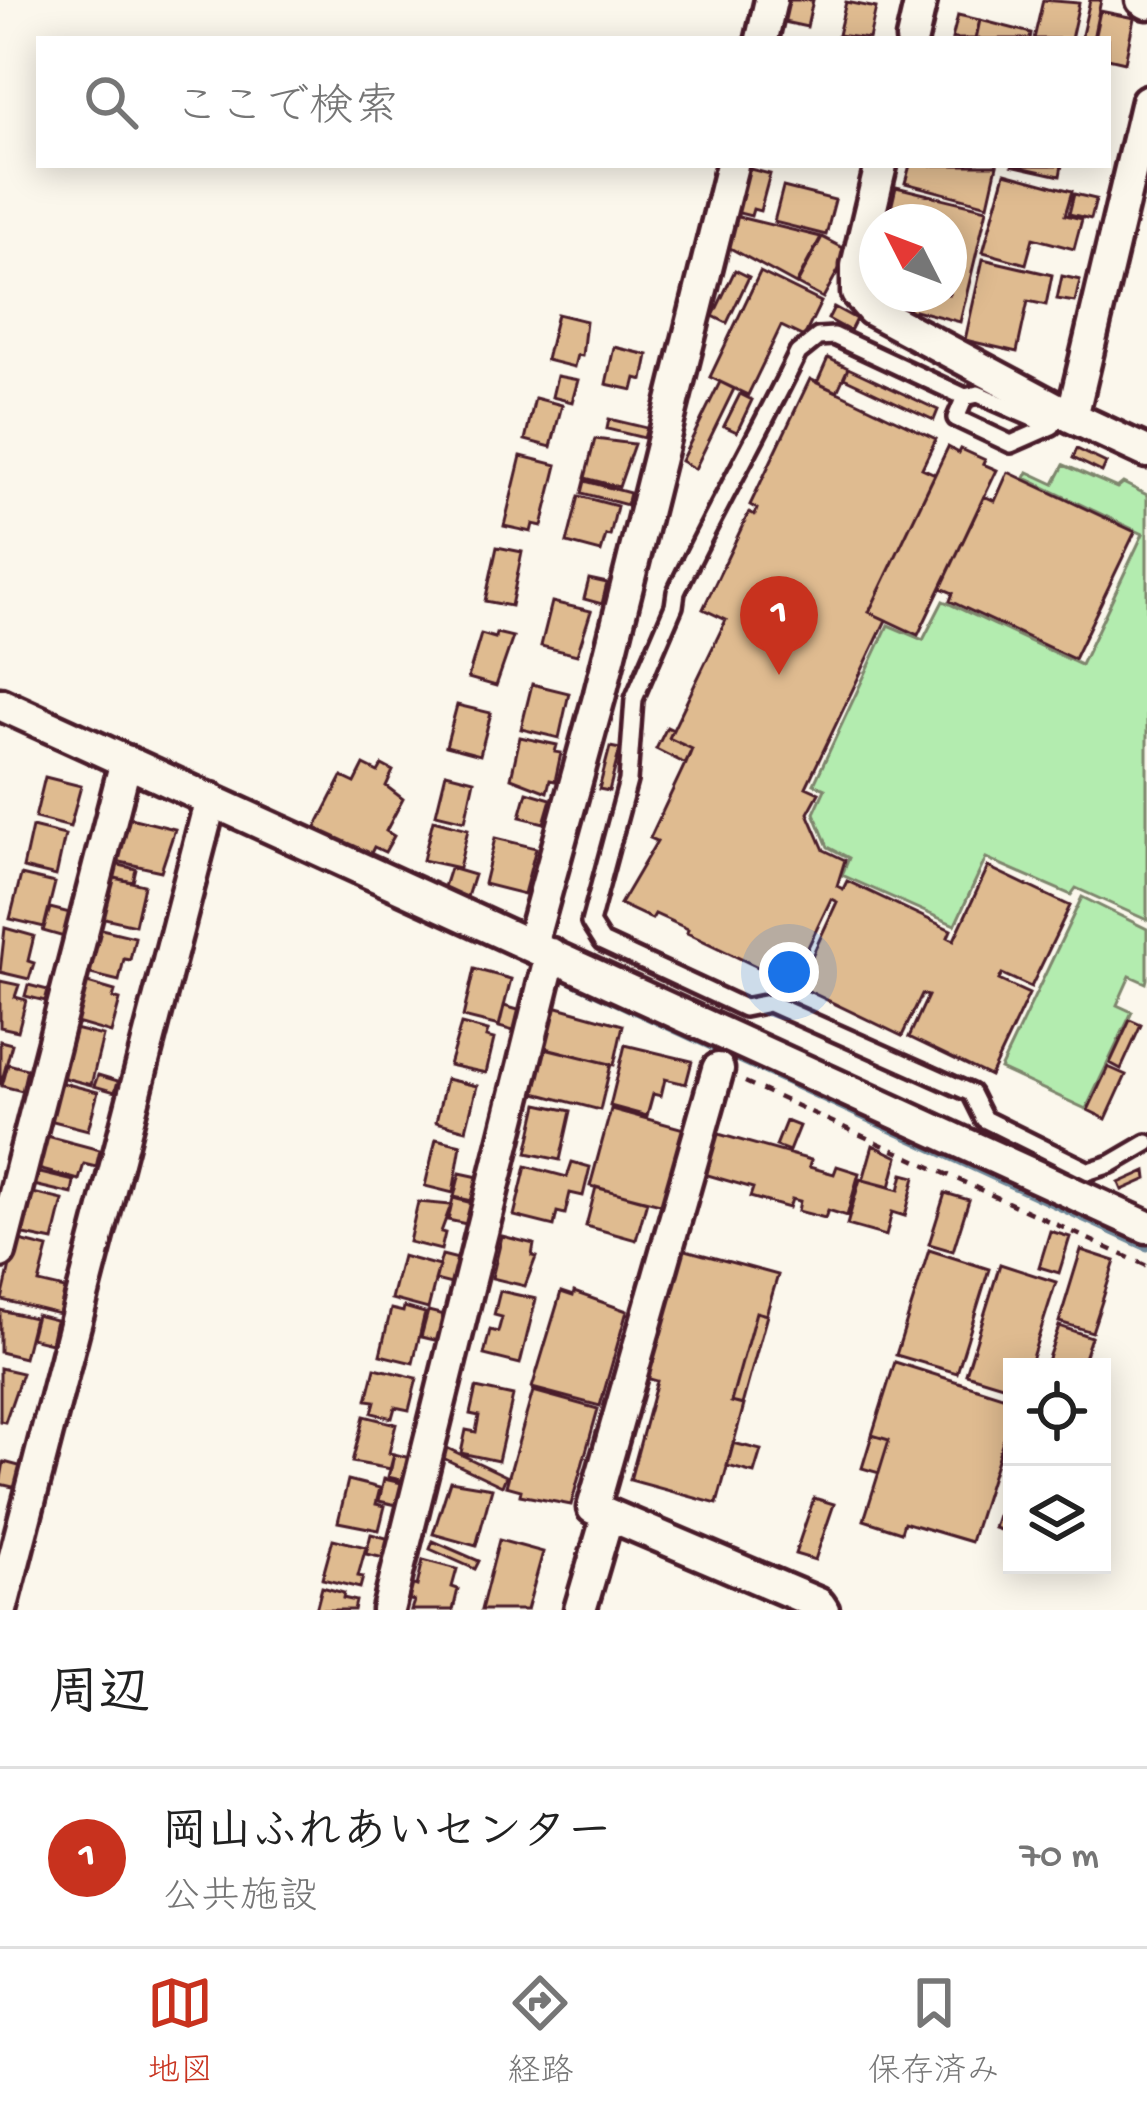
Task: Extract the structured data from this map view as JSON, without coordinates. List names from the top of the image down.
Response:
{
  "north": "top left",
  "page": {
    "search": "ここで検索",
    "pins": "1",
    "heading": "周辺",
    "list": [
      {
        "mark": "1",
        "name": "岡山ふれあいセンター",
        "note": "公共施設",
        "value": "70 m"
      }
    ],
    "nav": ["地図", "経路", "保存済み"]
  }
}
